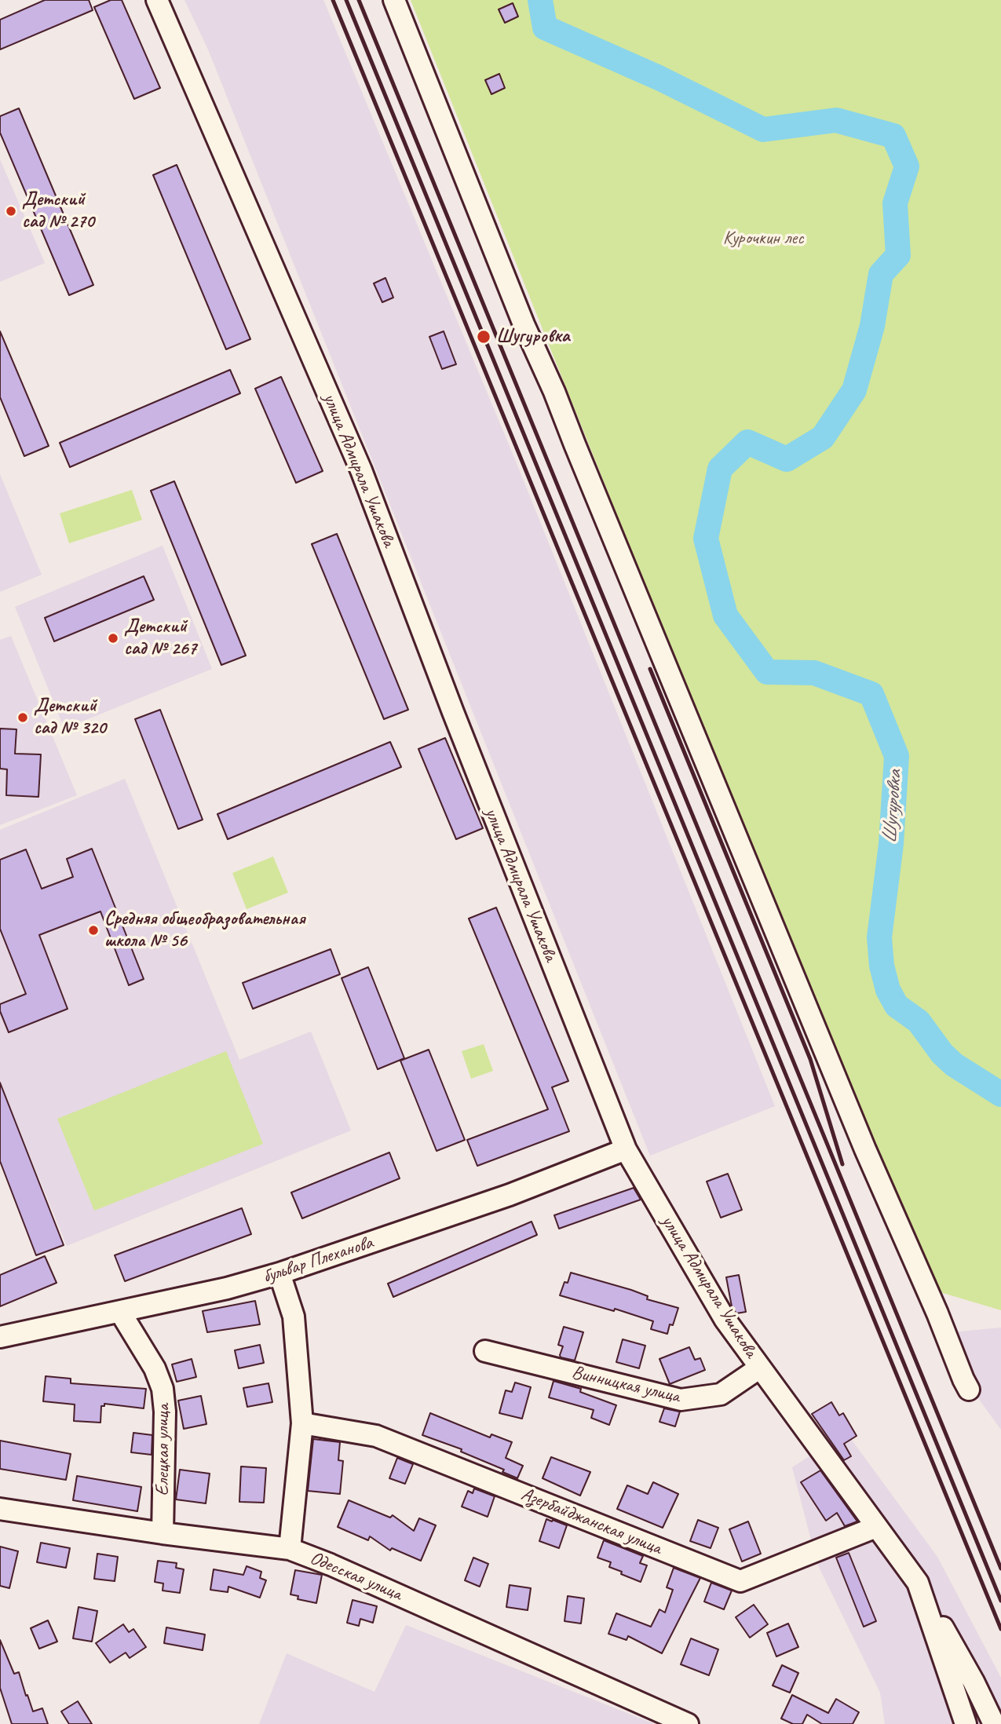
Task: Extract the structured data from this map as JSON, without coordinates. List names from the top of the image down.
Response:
{
  "streets": {
    "street": [
      "улица Адмирала Ушакова",
      "бульвар Плеханова",
      "Винницкая улица",
      "Елецкая улица",
      "Азербайджанская улица",
      "Одесская улица"
    ]
  },
  "crossings": [
    ["улица Адмирала Ушакова", "бульвар Плеханова"],
    ["улица Адмирала Ушакова", "Винницкая улица"],
    ["улица Адмирала Ушакова", "Азербайджанская улица"],
    ["бульвар Плеханова", "Елецкая улица"],
    ["Елецкая улица", "Одесская улица"]
  ],
  "water": ["Шугуровка"],
  "parks": ["Курочкин лес"],
  "places": [
    "Детский сад № 270",
    "Шугуровка",
    "Детский сад № 267",
    "Детский сад № 320",
    "Средняя общеобразовательная школа № 56"
  ]
}
